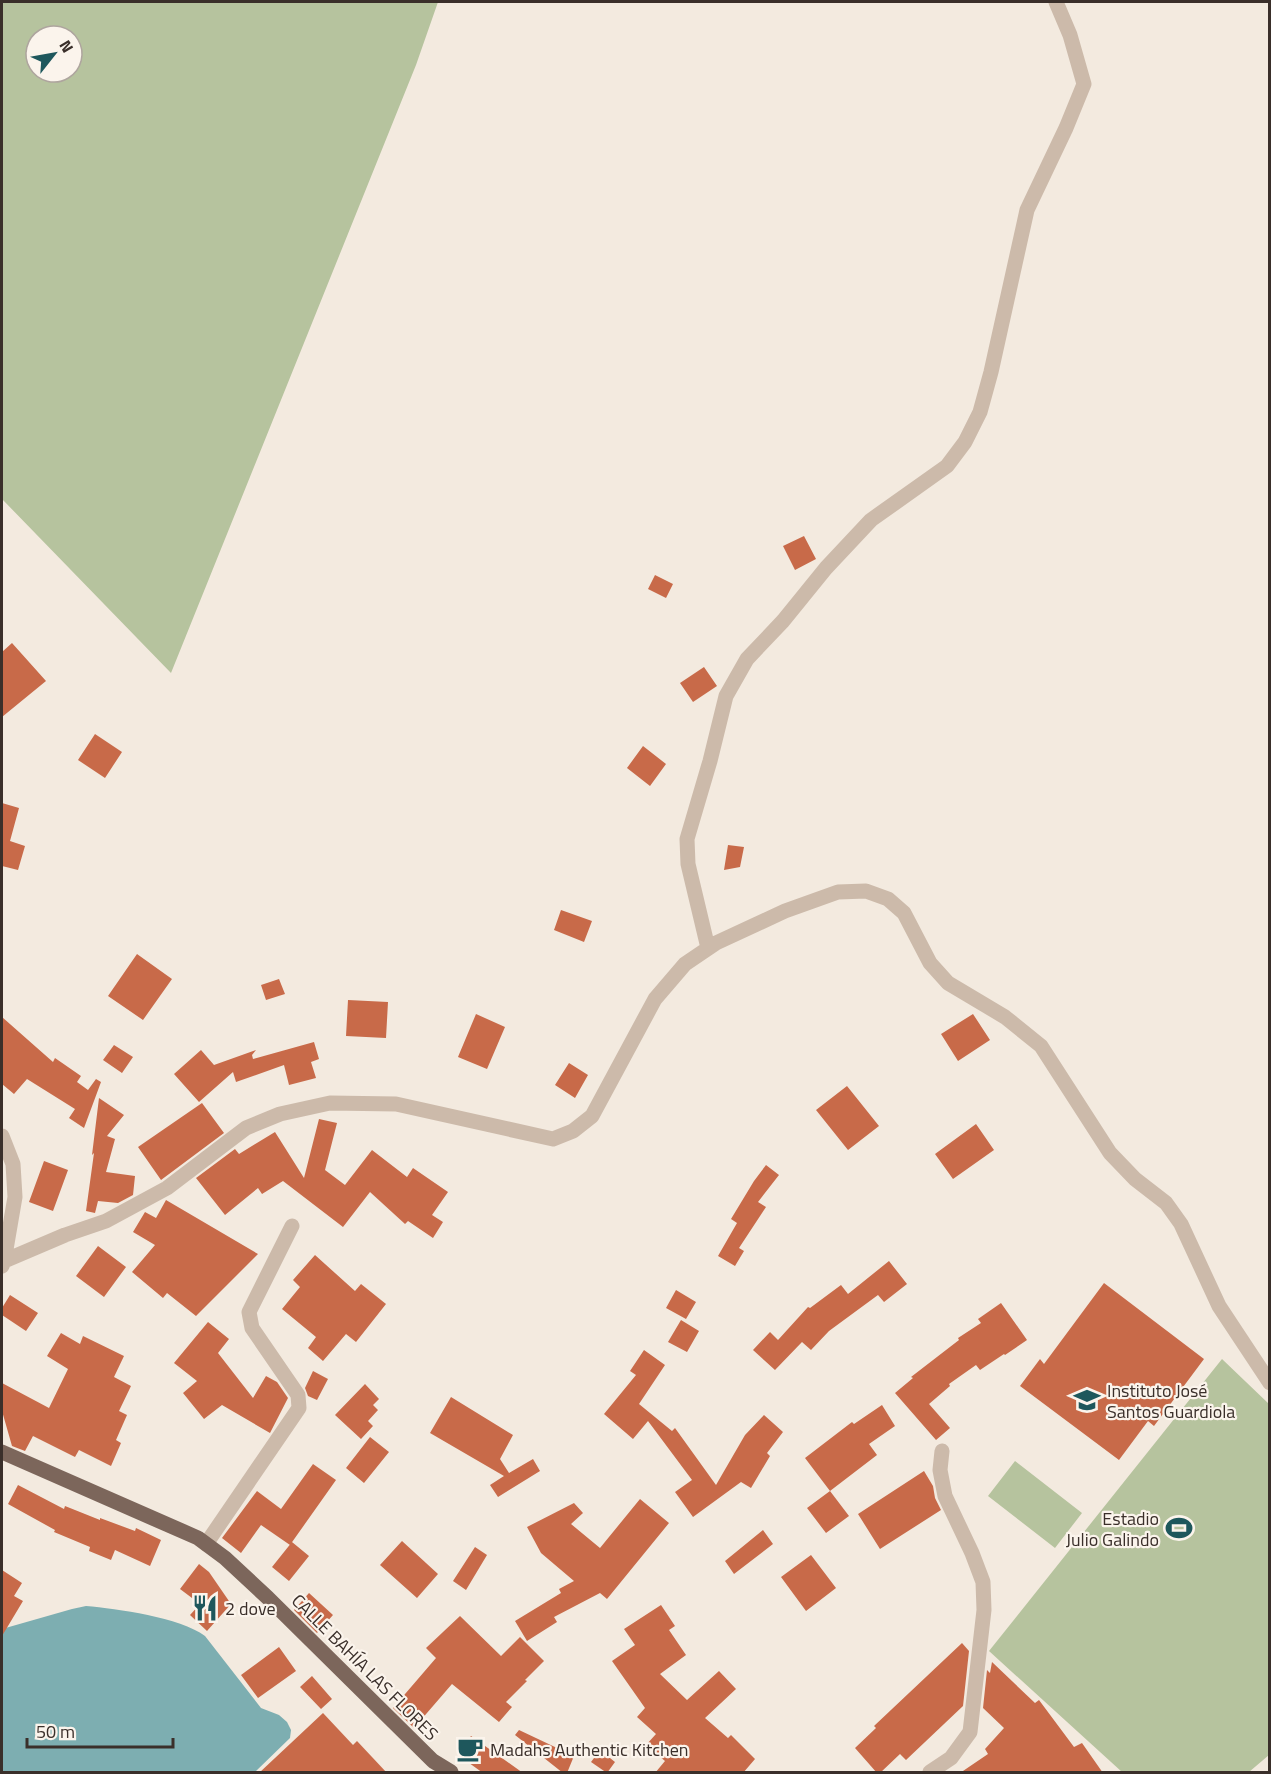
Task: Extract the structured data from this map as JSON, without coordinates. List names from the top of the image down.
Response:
{
  "streets": {
    "main road": ["CALLE BAHÍA LAS FLORES"]
  },
  "places": {
    "school or university": ["Instituto José Santos Guardiola"],
    "sports": ["Estadio Julio Galindo"],
    "restaurant": ["2 dove"],
    "cafe": ["Madahs Authentic Kitchen"]
  },
  "scale_bar": "50 m",
  "north": "top right"
}
